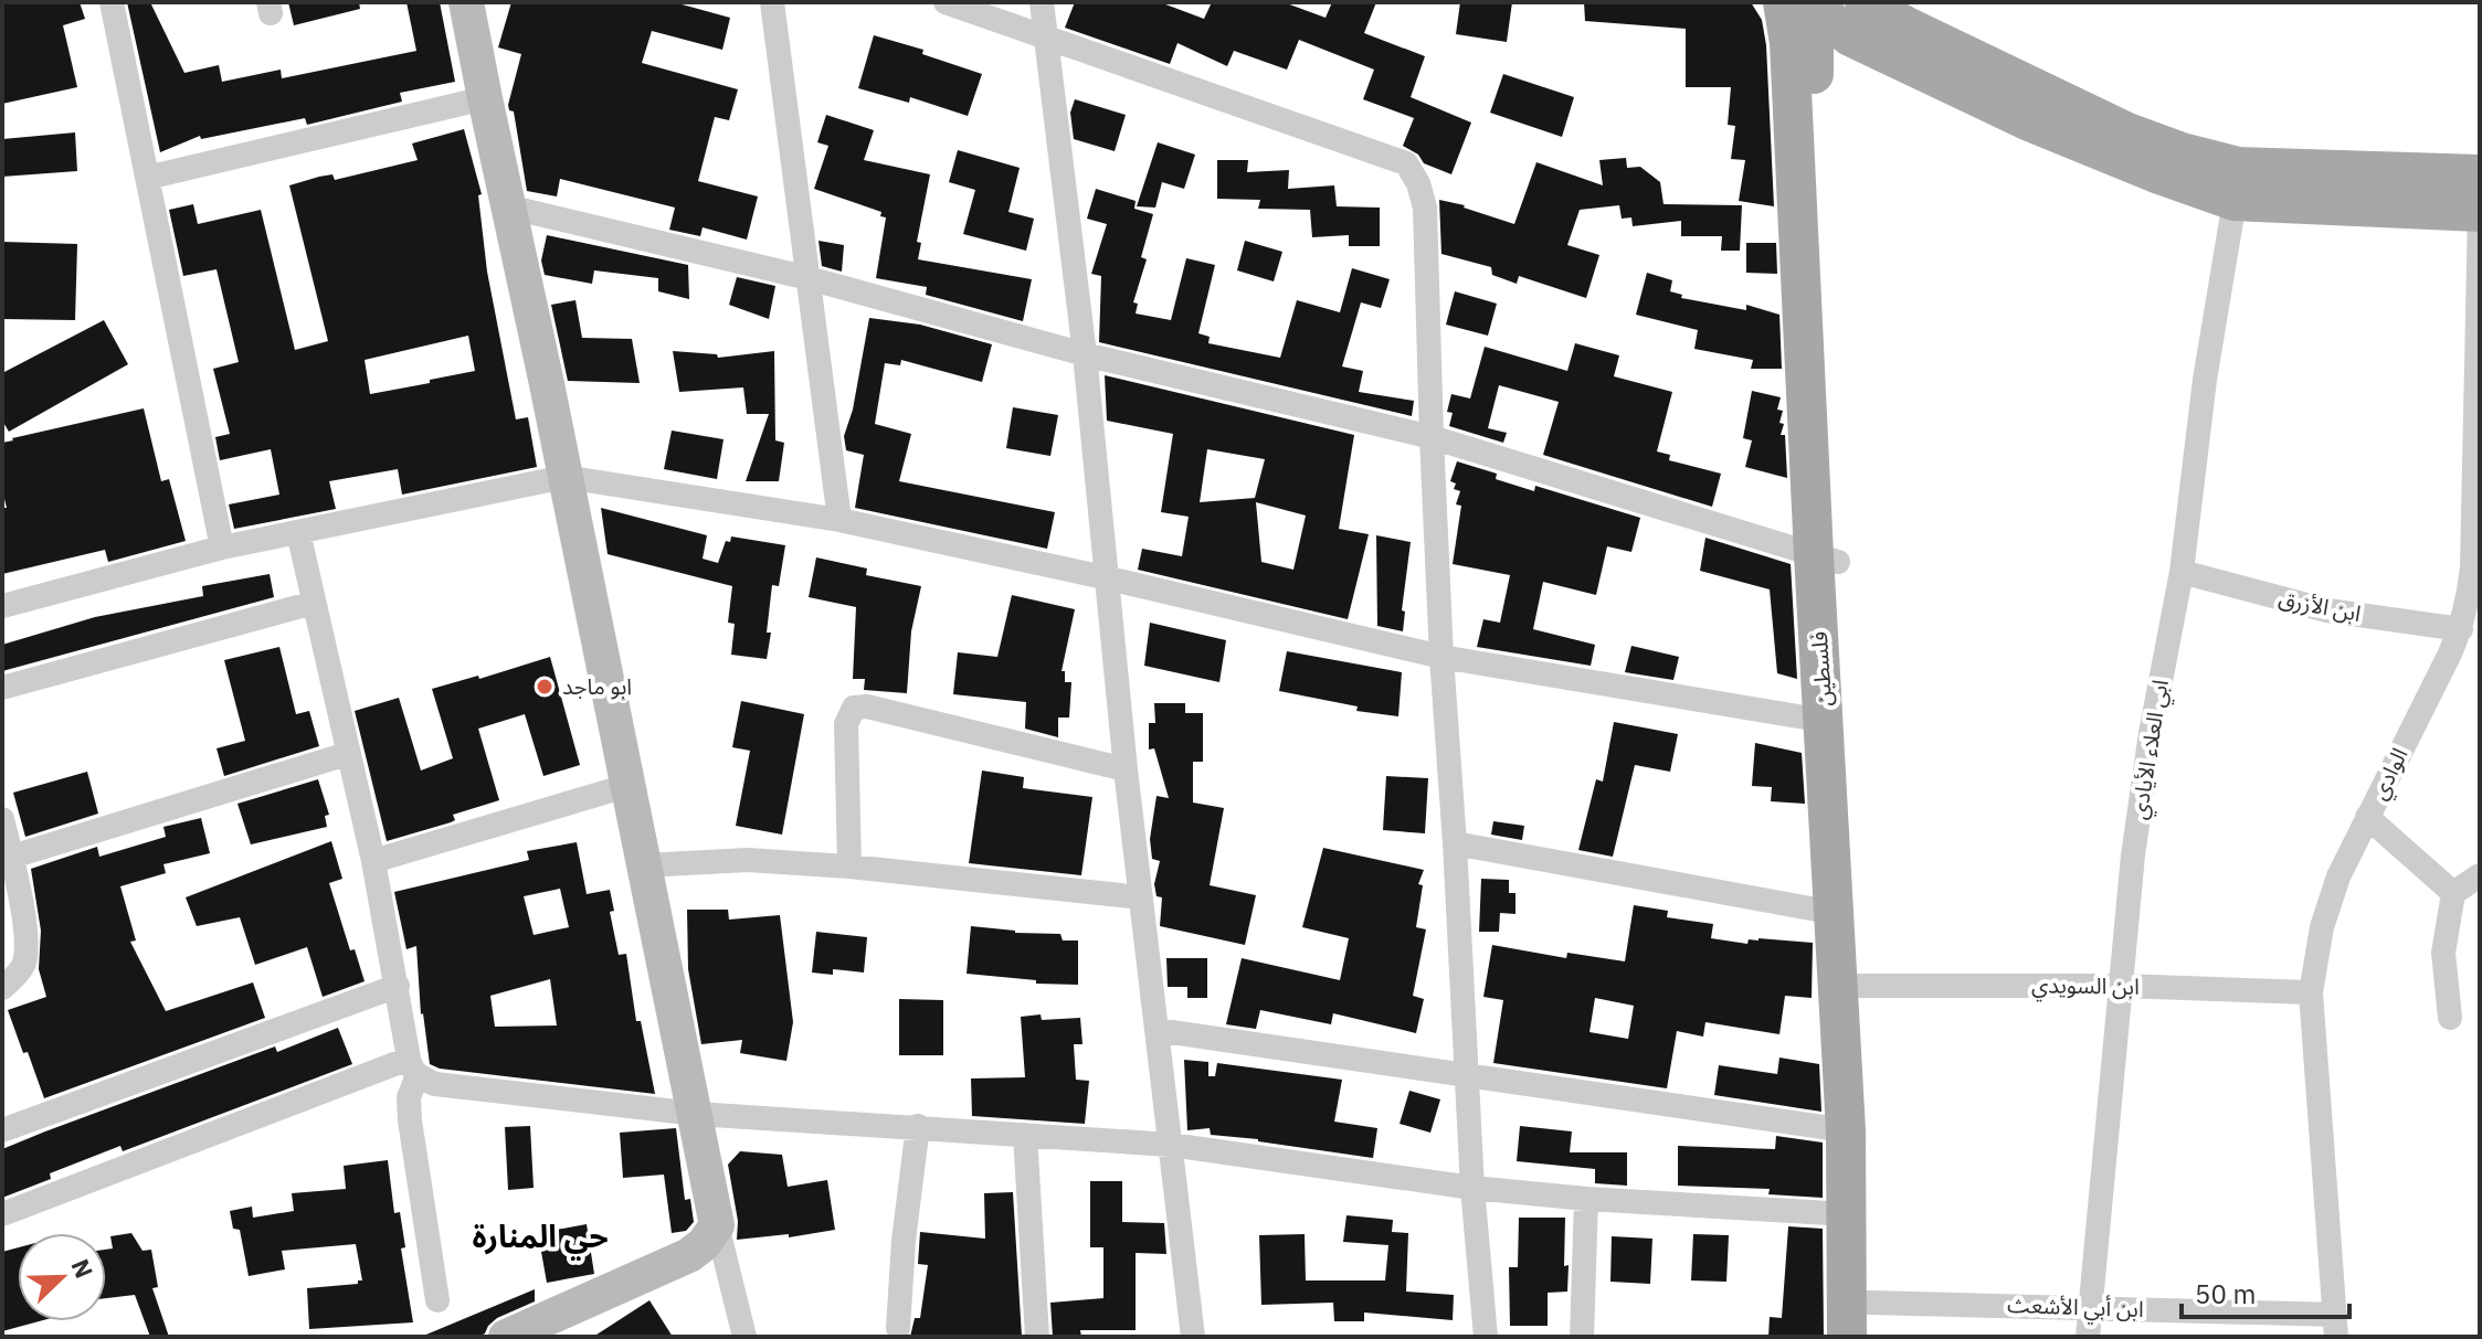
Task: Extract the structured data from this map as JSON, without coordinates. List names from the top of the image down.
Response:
{
  "streets": {
    "main road": ["فلسطين"],
    "street": [
      "ابن الأزرق",
      "ابي العلاء الأيادي",
      "الوادي",
      "ابن السويدي",
      "ابن أبي الأشعث"
    ]
  },
  "crossings": [
    ["ابن الأزرق", "ابي العلاء الأيادي"],
    ["ابن الأزرق", "الوادي"],
    ["فلسطين", "ابن السويدي"],
    ["فلسطين", "ابن أبي الأشعث"],
    ["ابي العلاء الأيادي", "ابن السويدي"],
    ["ابي العلاء الأيادي", "ابن أبي الأشعث"],
    ["الوادي", "ابن السويدي"],
    ["الوادي", "ابن أبي الأشعث"]
  ],
  "districts": ["حي المنارة"],
  "places": ["ابو ماجد"],
  "scale_bar": "50 m",
  "north": "top right"
}
